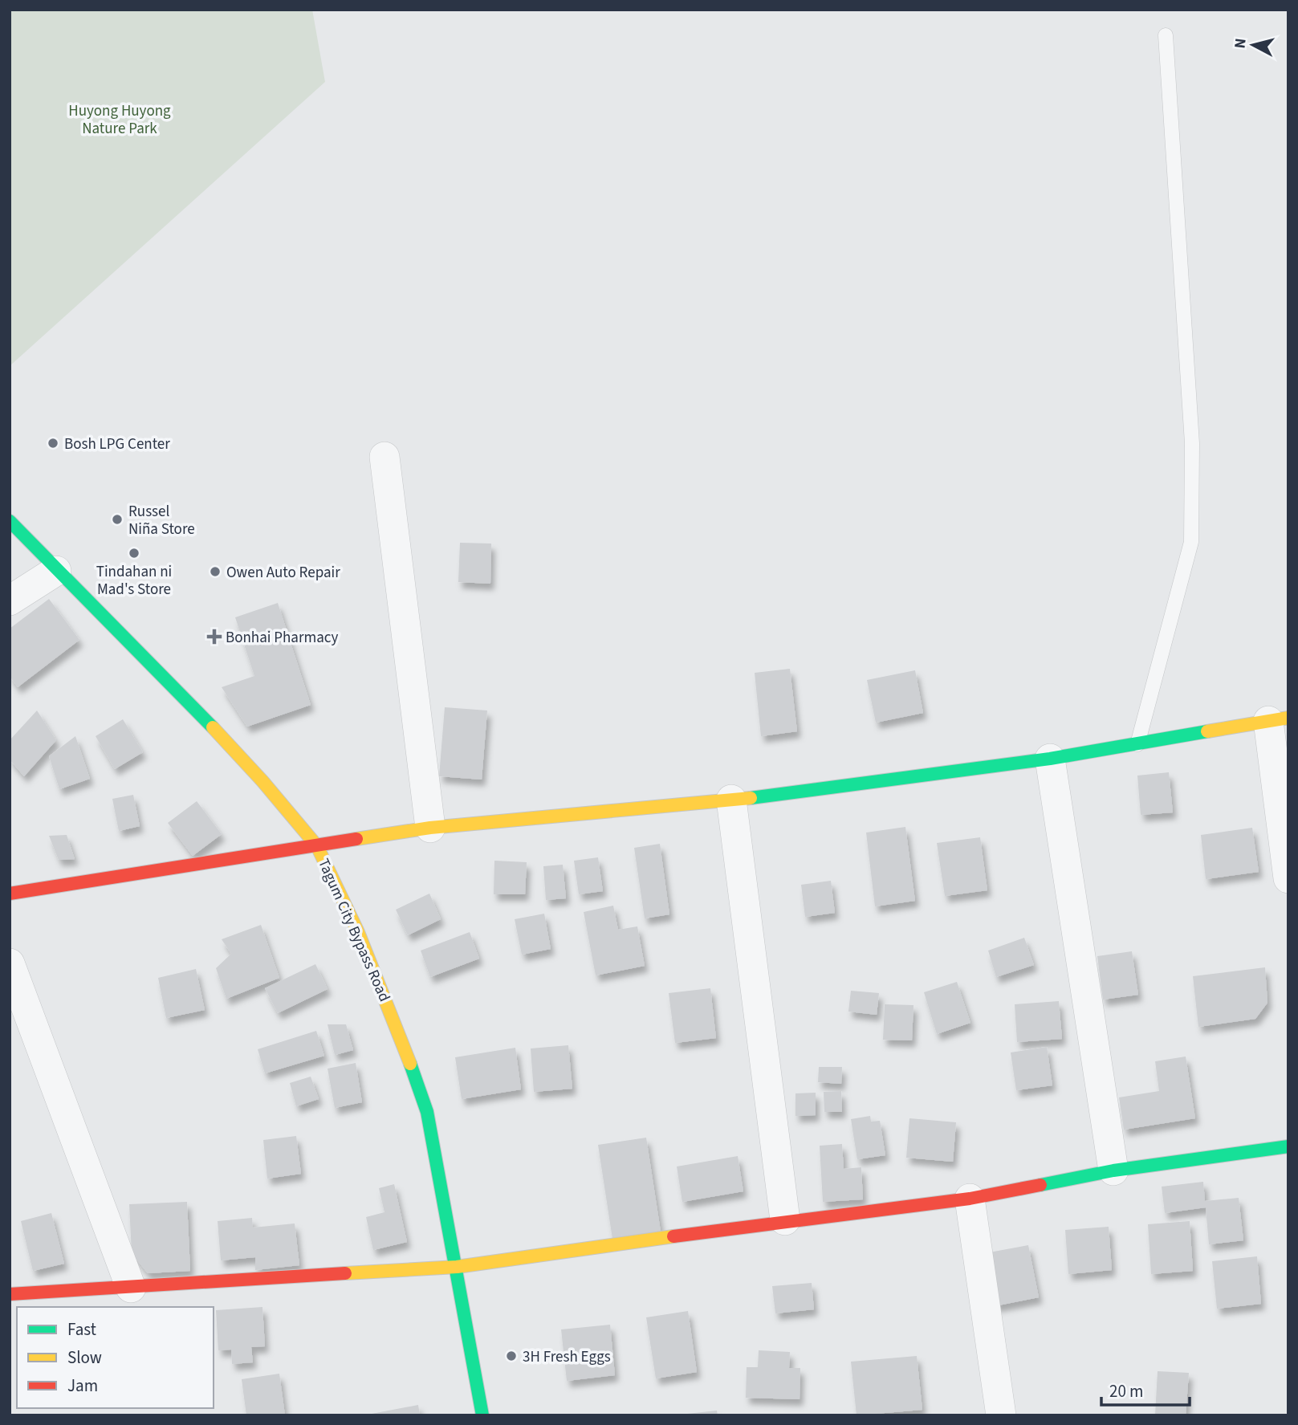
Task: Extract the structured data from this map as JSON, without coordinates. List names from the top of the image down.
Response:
{
  "streets": {
    "street": ["Tagum City Bypass Road"]
  },
  "parks": ["Huyong Huyong Nature Park"],
  "places": {
    "other": [
      "Bosh LPG Center",
      "Russel Niña Store",
      "Tindahan ni Mad's Store",
      "Owen Auto Repair",
      "3H Fresh Eggs"
    ],
    "health": ["Bonhai Pharmacy"]
  },
  "legend": ["Fast", "Slow", "Jam"],
  "scale_bar": "20 m",
  "north": "left"
}
